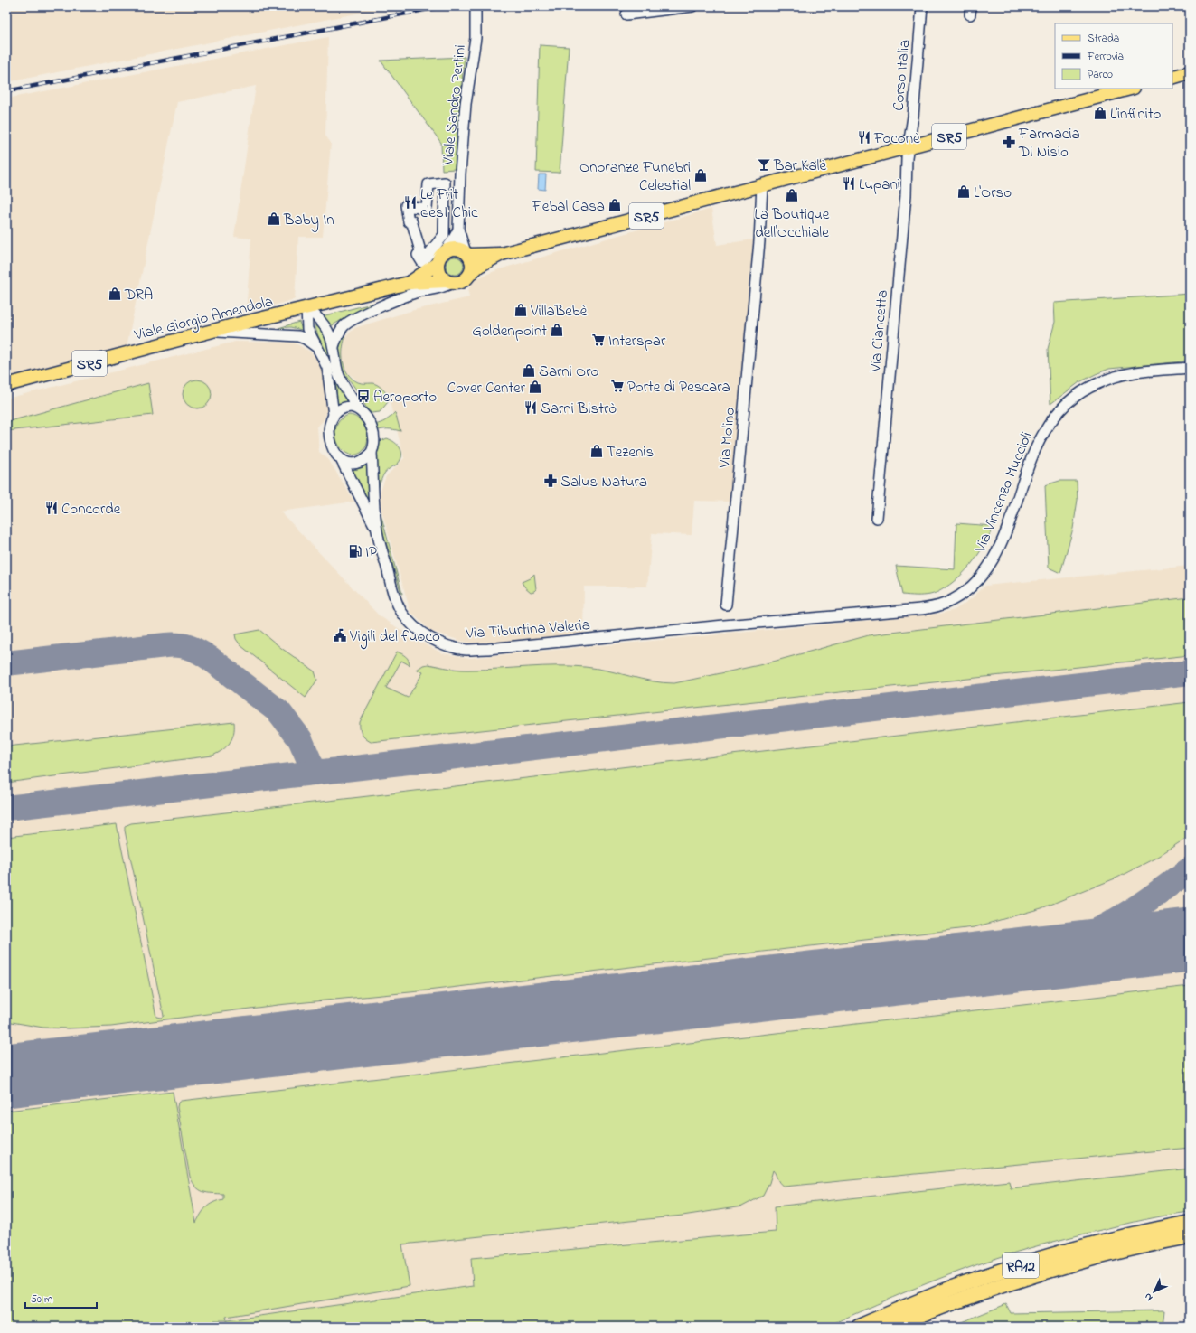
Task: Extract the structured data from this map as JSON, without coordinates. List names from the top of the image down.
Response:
{
  "streets": {
    "highway": ["RA12"],
    "main road": ["SR5", "Viale Giorgio Amendola"],
    "street": [
      "Corso Italia",
      "Viale Sandro Pertini",
      "Via Ciancetta",
      "Via Molino",
      "Via Vincenzo Muccioli",
      "Via Tiburtina Valeria"
    ]
  },
  "crossings": [
    ["Corso Italia", "SR5"],
    ["Corso Italia", "Via Ciancetta"],
    ["Viale Sandro Pertini", "SR5"],
    ["Viale Sandro Pertini", "Viale Giorgio Amendola"],
    ["SR5", "Viale Giorgio Amendola"],
    ["SR5", "Via Ciancetta"],
    ["SR5", "Via Molino"],
    ["Via Vincenzo Muccioli", "Via Tiburtina Valeria"]
  ],
  "places": {
    "shop": [
      "L'infinito",
      "Onoranze Funebri Celestial",
      "L'Orso",
      "La Boutique dell'Occhiale",
      "Febal Casa",
      "Baby In",
      "DRA",
      "VillaBebè",
      "Goldenpoint",
      "Sarni Oro",
      "Cover Center",
      "Tezenis"
    ],
    "restaurant": [
      "Foconè",
      "Lupanì",
      "Le Frit c'est Chic",
      "Sarni Bistrò",
      "Concorde"
    ],
    "pharmacy": ["Farmacia Di Nisio", "Salus Natura"],
    "bar": ["Bar Kalè"],
    "supermarket": ["Interspar", "Porte di Pescara"],
    "bus stop": ["Aeroporto"],
    "fuel station": ["IP"],
    "public building": ["Vigili del fuoco"]
  },
  "legend": ["Strada", "Ferrovia", "Parco"],
  "scale_bar": "50 m",
  "north": "bottom left"
}
